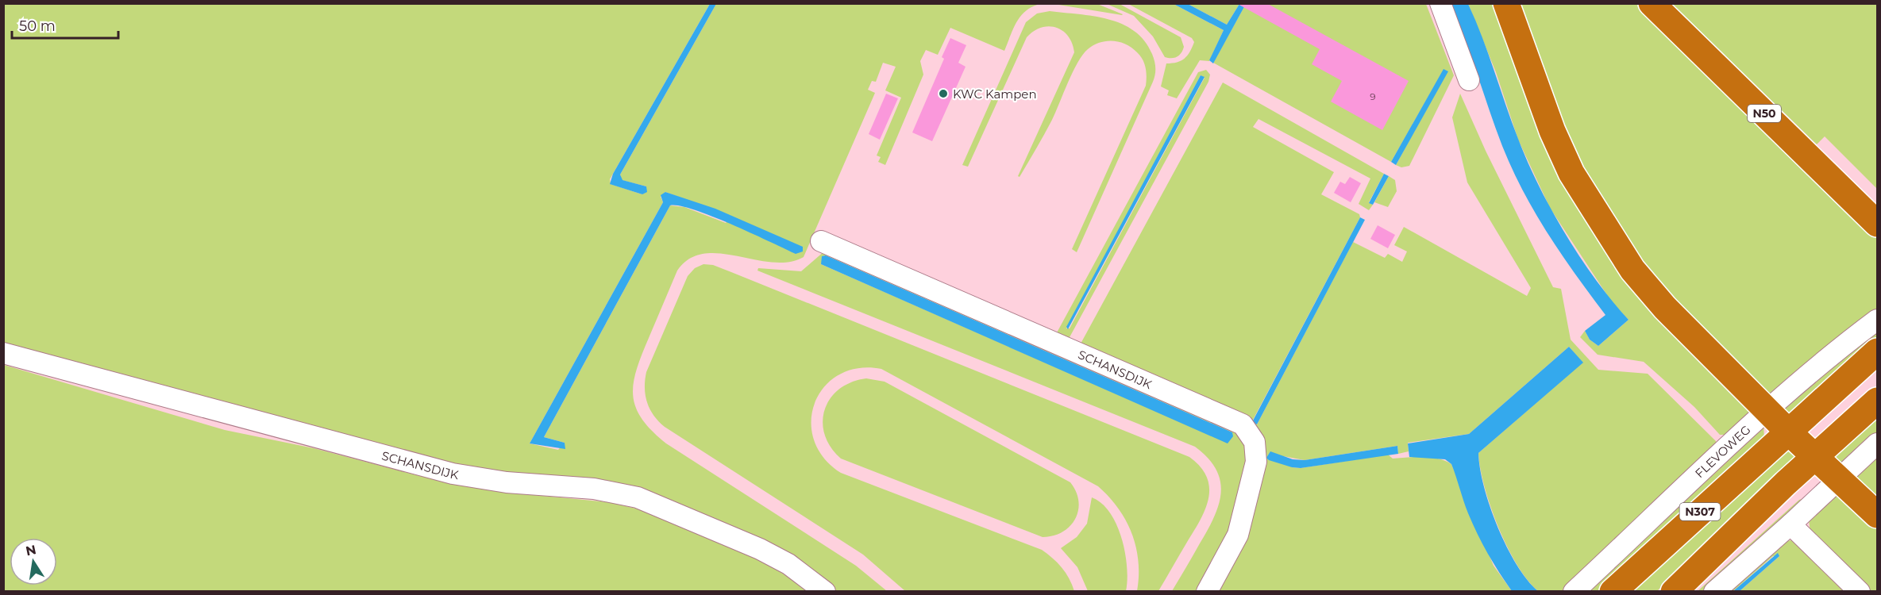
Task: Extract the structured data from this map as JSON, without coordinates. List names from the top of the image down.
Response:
{
  "streets": {
    "highway": ["N50", "N307"],
    "street": ["SCHANSDIJK", "FLEVOWEG"]
  },
  "places": ["KWC Kampen"],
  "house_numbers": ["9"],
  "scale_bar": "50 m",
  "north": "top"
}
